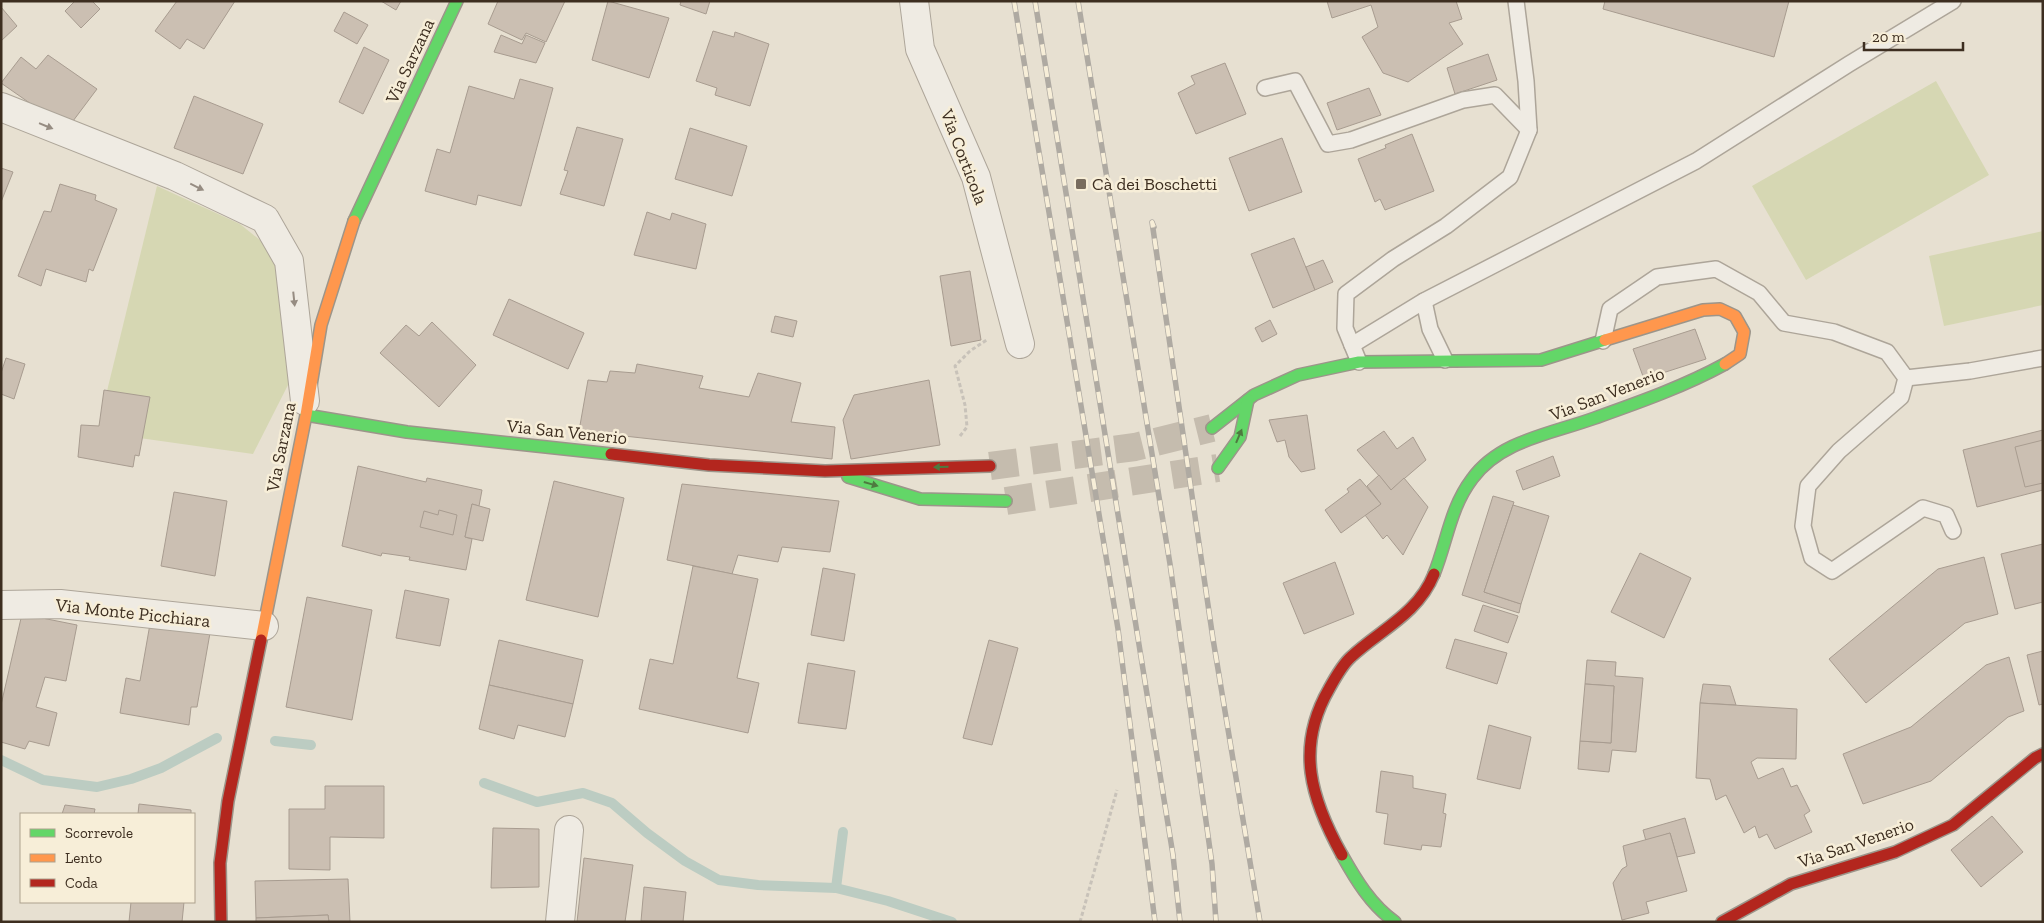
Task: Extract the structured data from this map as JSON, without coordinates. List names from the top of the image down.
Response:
{
  "streets": {
    "street": [
      "Via Sarzana",
      "Via Corticola",
      "Via San Venerio",
      "Via Monte Picchiara"
    ]
  },
  "crossings": [
    ["Via Sarzana", "Via San Venerio"],
    ["Via Sarzana", "Via Monte Picchiara"]
  ],
  "places": {
    "transit": ["Cà dei Boschetti"]
  },
  "legend": ["Scorrevole", "Lento", "Coda"],
  "scale_bar": "20 m"
}
